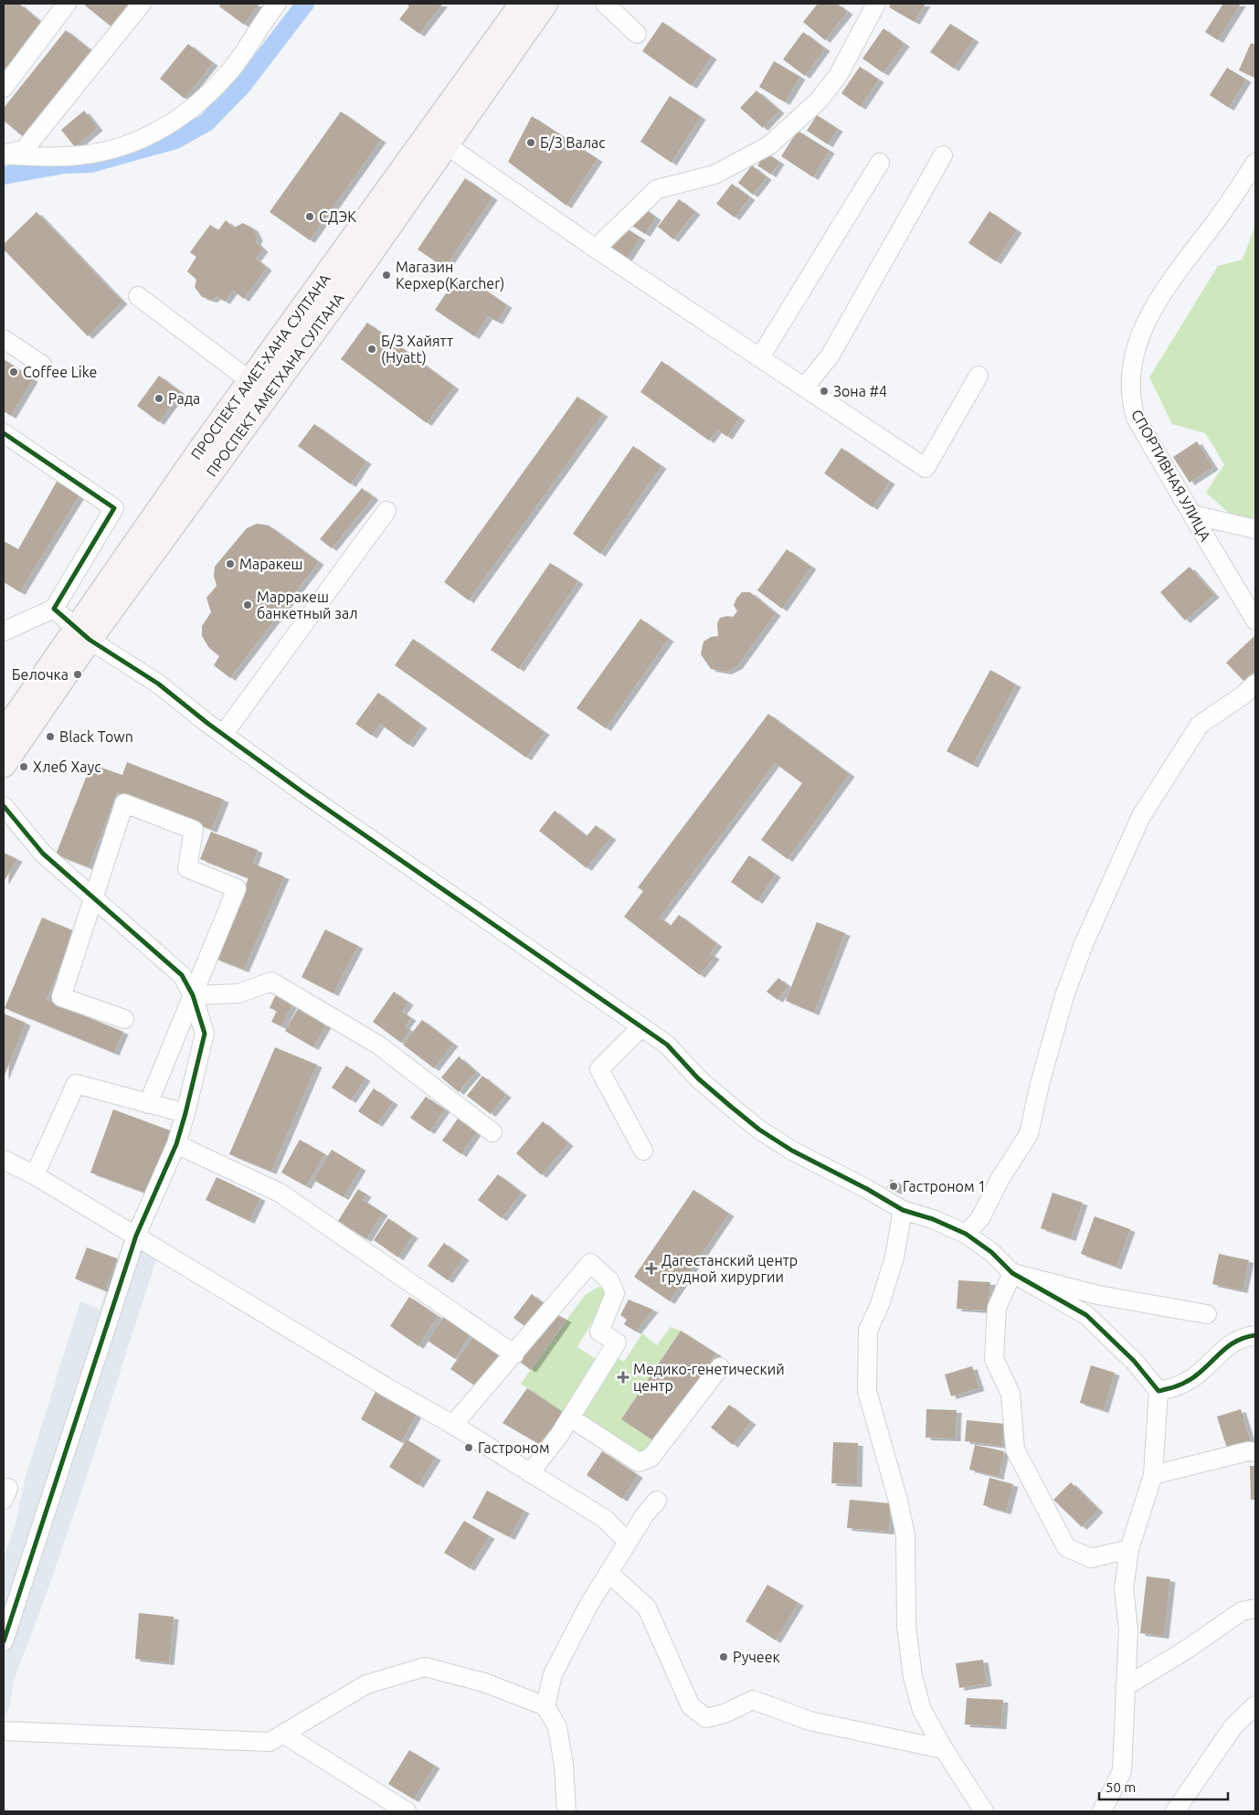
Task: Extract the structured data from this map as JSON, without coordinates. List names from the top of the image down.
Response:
{
  "streets": {
    "main road": ["ПРОСПЕКТ АМЕТ-ХАНА СУЛТАНА", "ПРОСПЕКТ АМЕТХАНА СУЛТАНА"],
    "street": ["СПОРТИВНАЯ УЛИЦА"]
  },
  "crossings": [
    ["ПРОСПЕКТ АМЕТ-ХАНА СУЛТАНА", "ПРОСПЕКТ АМЕТХАНА СУЛТАНА"]
  ],
  "places": {
    "other": [
      "Б/З Валас",
      "СДЭК",
      "Магазин Керхер(Karcher)",
      "Б/З Хайятт (Hyatt)",
      "Coffee Like",
      "Зона #4",
      "Рада",
      "Маракеш",
      "Марракеш банкетный зал",
      "Белочка",
      "Black Town",
      "Хлеб Хаус",
      "Гастроном 1",
      "Гастроном",
      "Ручеек"
    ],
    "health": ["Дагестанский центр грудной хирургии", "Медико-генетический центр"]
  },
  "scale_bar": "50 m"
}
